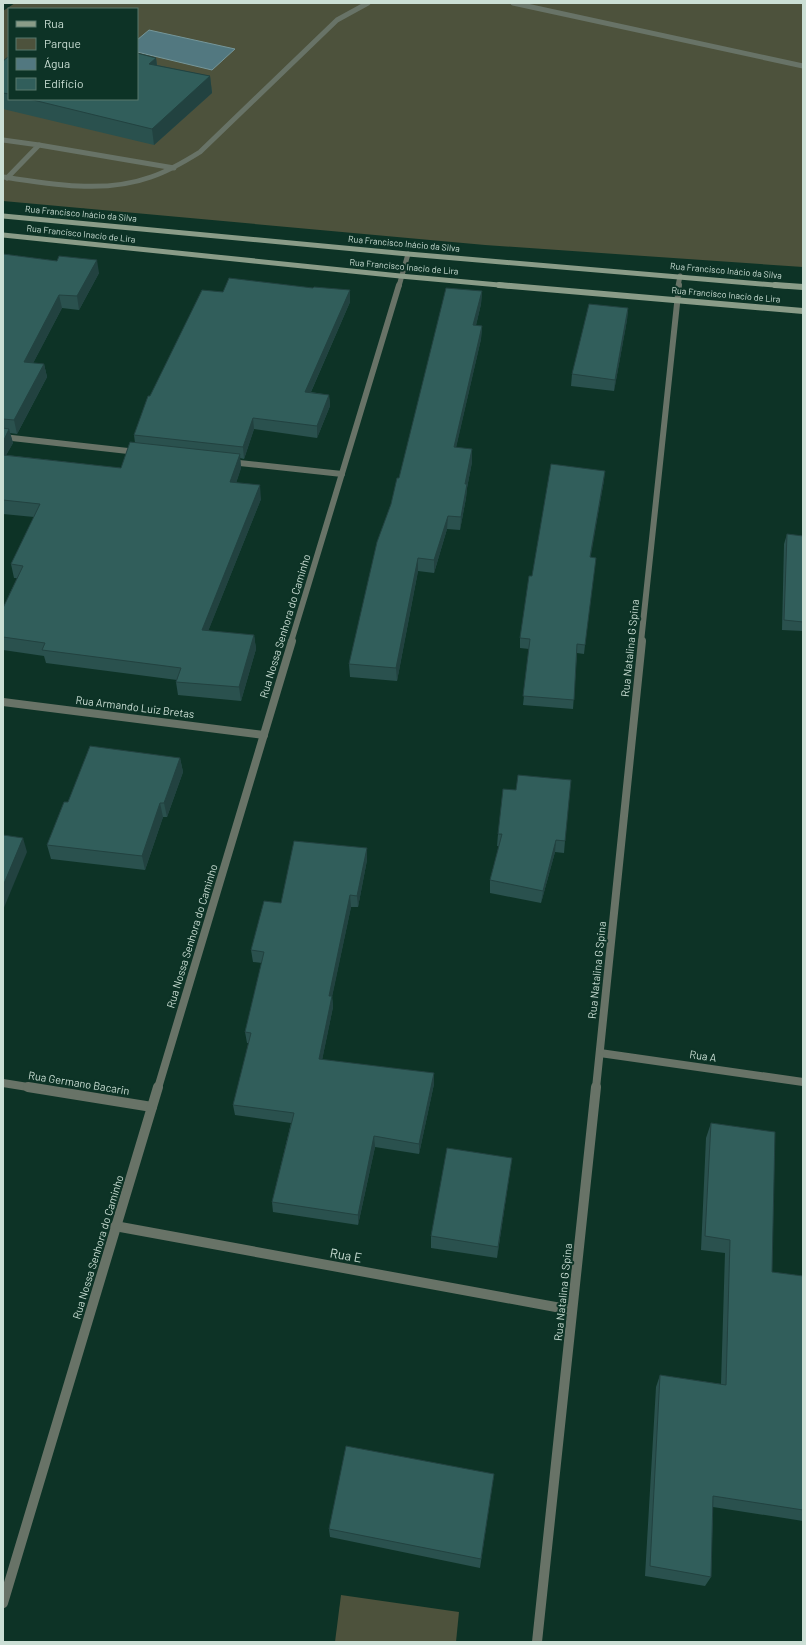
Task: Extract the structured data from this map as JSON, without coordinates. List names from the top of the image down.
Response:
{
  "streets": {
    "street": [
      "Rua Francisco Inácio da Silva",
      "Rua Francisco Inacio de Lira",
      "Rua Nossa Senhora do Caminho",
      "Rua Natalina G Spina",
      "Rua Armando Luiz Bretas",
      "Rua A",
      "Rua Germano Bacarin",
      "Rua E"
    ]
  },
  "crossings": [
    ["Rua Francisco Inácio da Silva", "Rua Nossa Senhora do Caminho"],
    ["Rua Francisco Inácio da Silva", "Rua Natalina G Spina"],
    ["Rua Francisco Inacio de Lira", "Rua Nossa Senhora do Caminho"],
    ["Rua Francisco Inacio de Lira", "Rua Natalina G Spina"],
    ["Rua Nossa Senhora do Caminho", "Rua Armando Luiz Bretas"],
    ["Rua Nossa Senhora do Caminho", "Rua Germano Bacarin"],
    ["Rua Nossa Senhora do Caminho", "Rua E"],
    ["Rua Natalina G Spina", "Rua A"],
    ["Rua Natalina G Spina", "Rua E"]
  ],
  "legend": [
    "Rua",
    "Parque",
    "Água",
    "Edifício"
  ]
}
